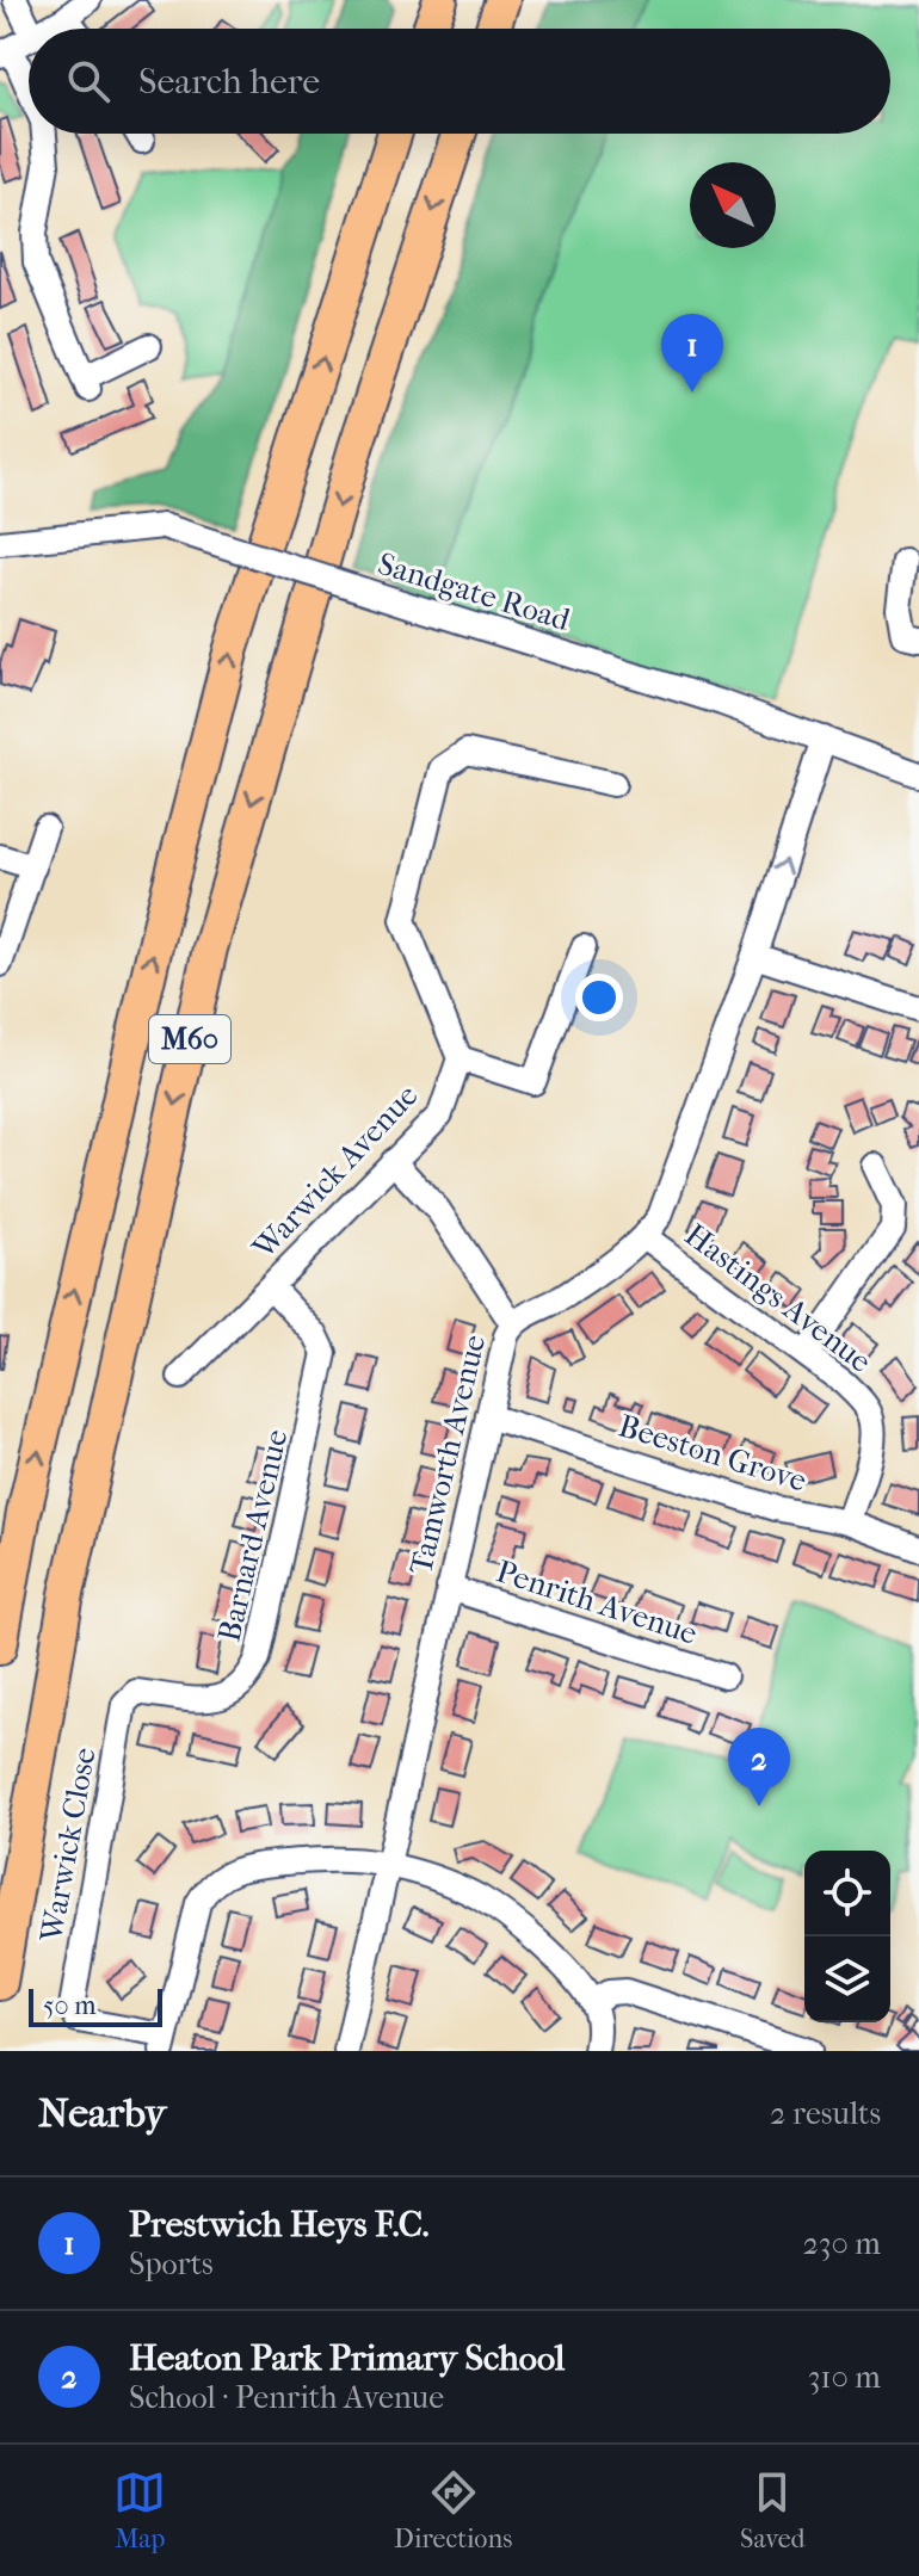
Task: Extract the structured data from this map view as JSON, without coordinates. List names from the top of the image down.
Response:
{
  "streets": {
    "highway": ["M60"],
    "street": [
      "Sandgate Road",
      "Warwick Avenue",
      "Hastings Avenue",
      "Beeston Grove",
      "Tamworth Avenue",
      "Barnard Avenue",
      "Penrith Avenue",
      "Warwick Close"
    ]
  },
  "crossings": [
    ["Sandgate Road", "Tamworth Avenue"],
    ["Warwick Avenue", "Barnard Avenue"],
    ["Hastings Avenue", "Beeston Grove"],
    ["Hastings Avenue", "Tamworth Avenue"],
    ["Beeston Grove", "Tamworth Avenue"],
    ["Tamworth Avenue", "Penrith Avenue"],
    ["Barnard Avenue", "Warwick Close"]
  ],
  "scale_bar": "50 m",
  "north": "top left",
  "page": {
    "search": "Search here",
    "pins": ["1", "2"],
    "scale": "50 m",
    "heading": ["Nearby", "2 results"],
    "list": [
      {
        "mark": "1",
        "name": "Prestwich Heys F.C.",
        "note": "Sports",
        "value": "230 m"
      },
      {
        "mark": "2",
        "name": "Heaton Park Primary School",
        "note": "School · Penrith Avenue",
        "value": "310 m"
      }
    ],
    "nav": ["Map", "Directions", "Saved"]
  }
}
